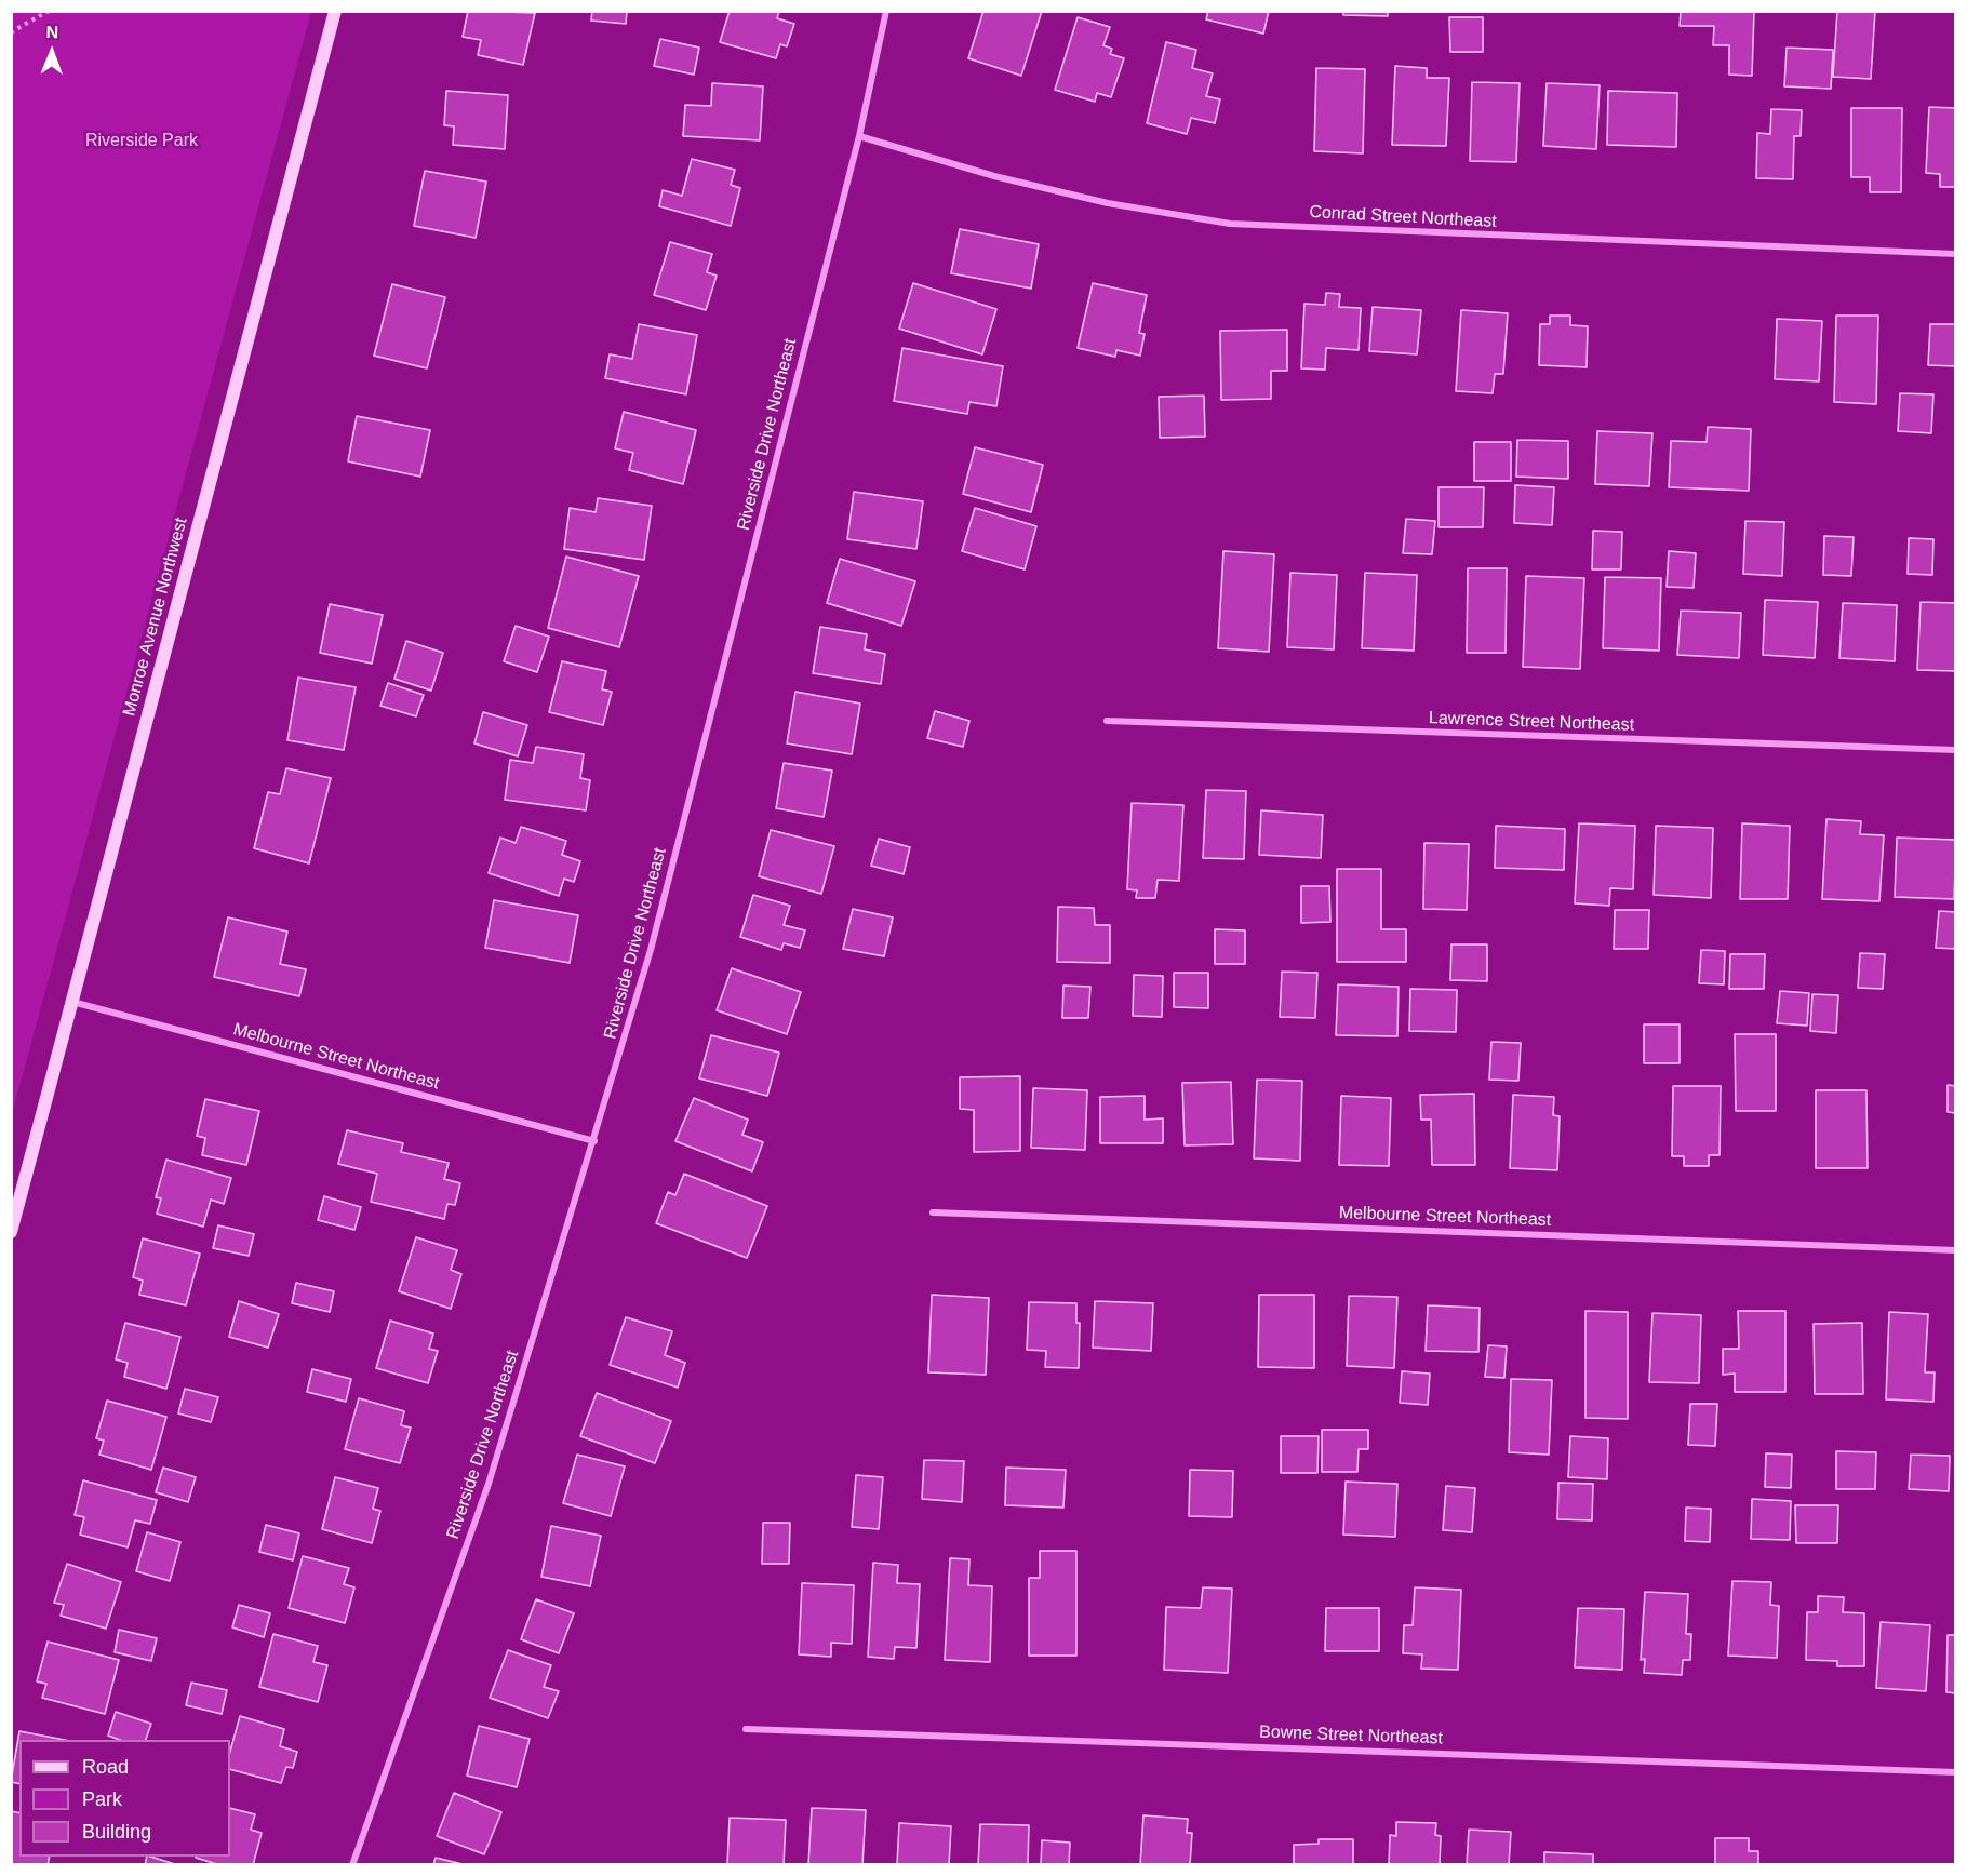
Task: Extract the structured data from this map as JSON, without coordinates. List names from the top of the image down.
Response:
{
  "streets": {
    "main road": ["Monroe Avenue Northwest"],
    "street": [
      "Conrad Street Northeast",
      "Riverside Drive Northeast",
      "Lawrence Street Northeast",
      "Melbourne Street Northeast",
      "Bowne Street Northeast"
    ]
  },
  "crossings": [
    ["Conrad Street Northeast", "Riverside Drive Northeast"],
    ["Riverside Drive Northeast", "Melbourne Street Northeast"],
    ["Monroe Avenue Northwest", "Melbourne Street Northeast"]
  ],
  "parks": ["Riverside Park"],
  "legend": ["Road", "Park", "Building"],
  "north": "top"
}
